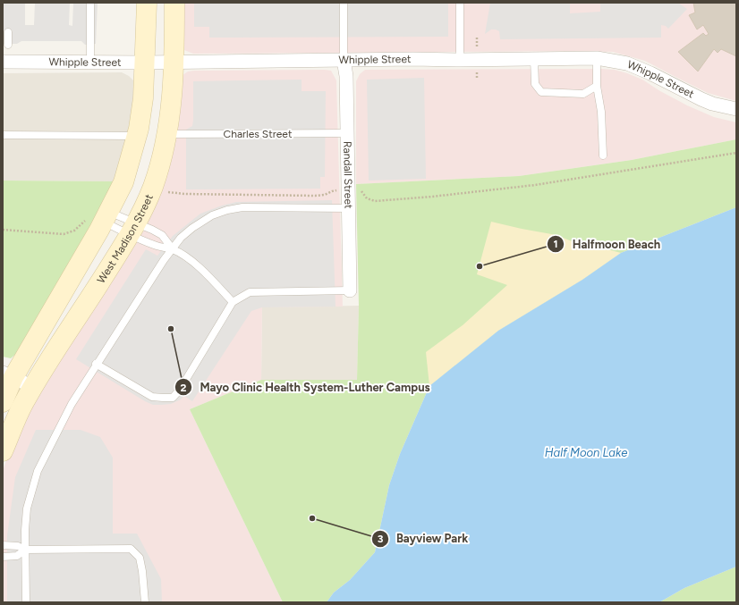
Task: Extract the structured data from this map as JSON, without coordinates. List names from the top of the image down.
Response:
{
  "streets": {
    "main road": ["West Madison Street"],
    "street": ["Whipple Street", "Randall Street"],
    "lane": ["Charles Street"]
  },
  "crossings": [
    ["Whipple Street", "Randall Street"],
    ["Whipple Street", "West Madison Street"],
    ["Charles Street", "Randall Street"],
    ["Charles Street", "West Madison Street"]
  ],
  "water": ["Half Moon Lake"],
  "places": ["Halfmoon Beach", "Mayo Clinic Health System-Luther Campus", "Bayview Park"]
}
